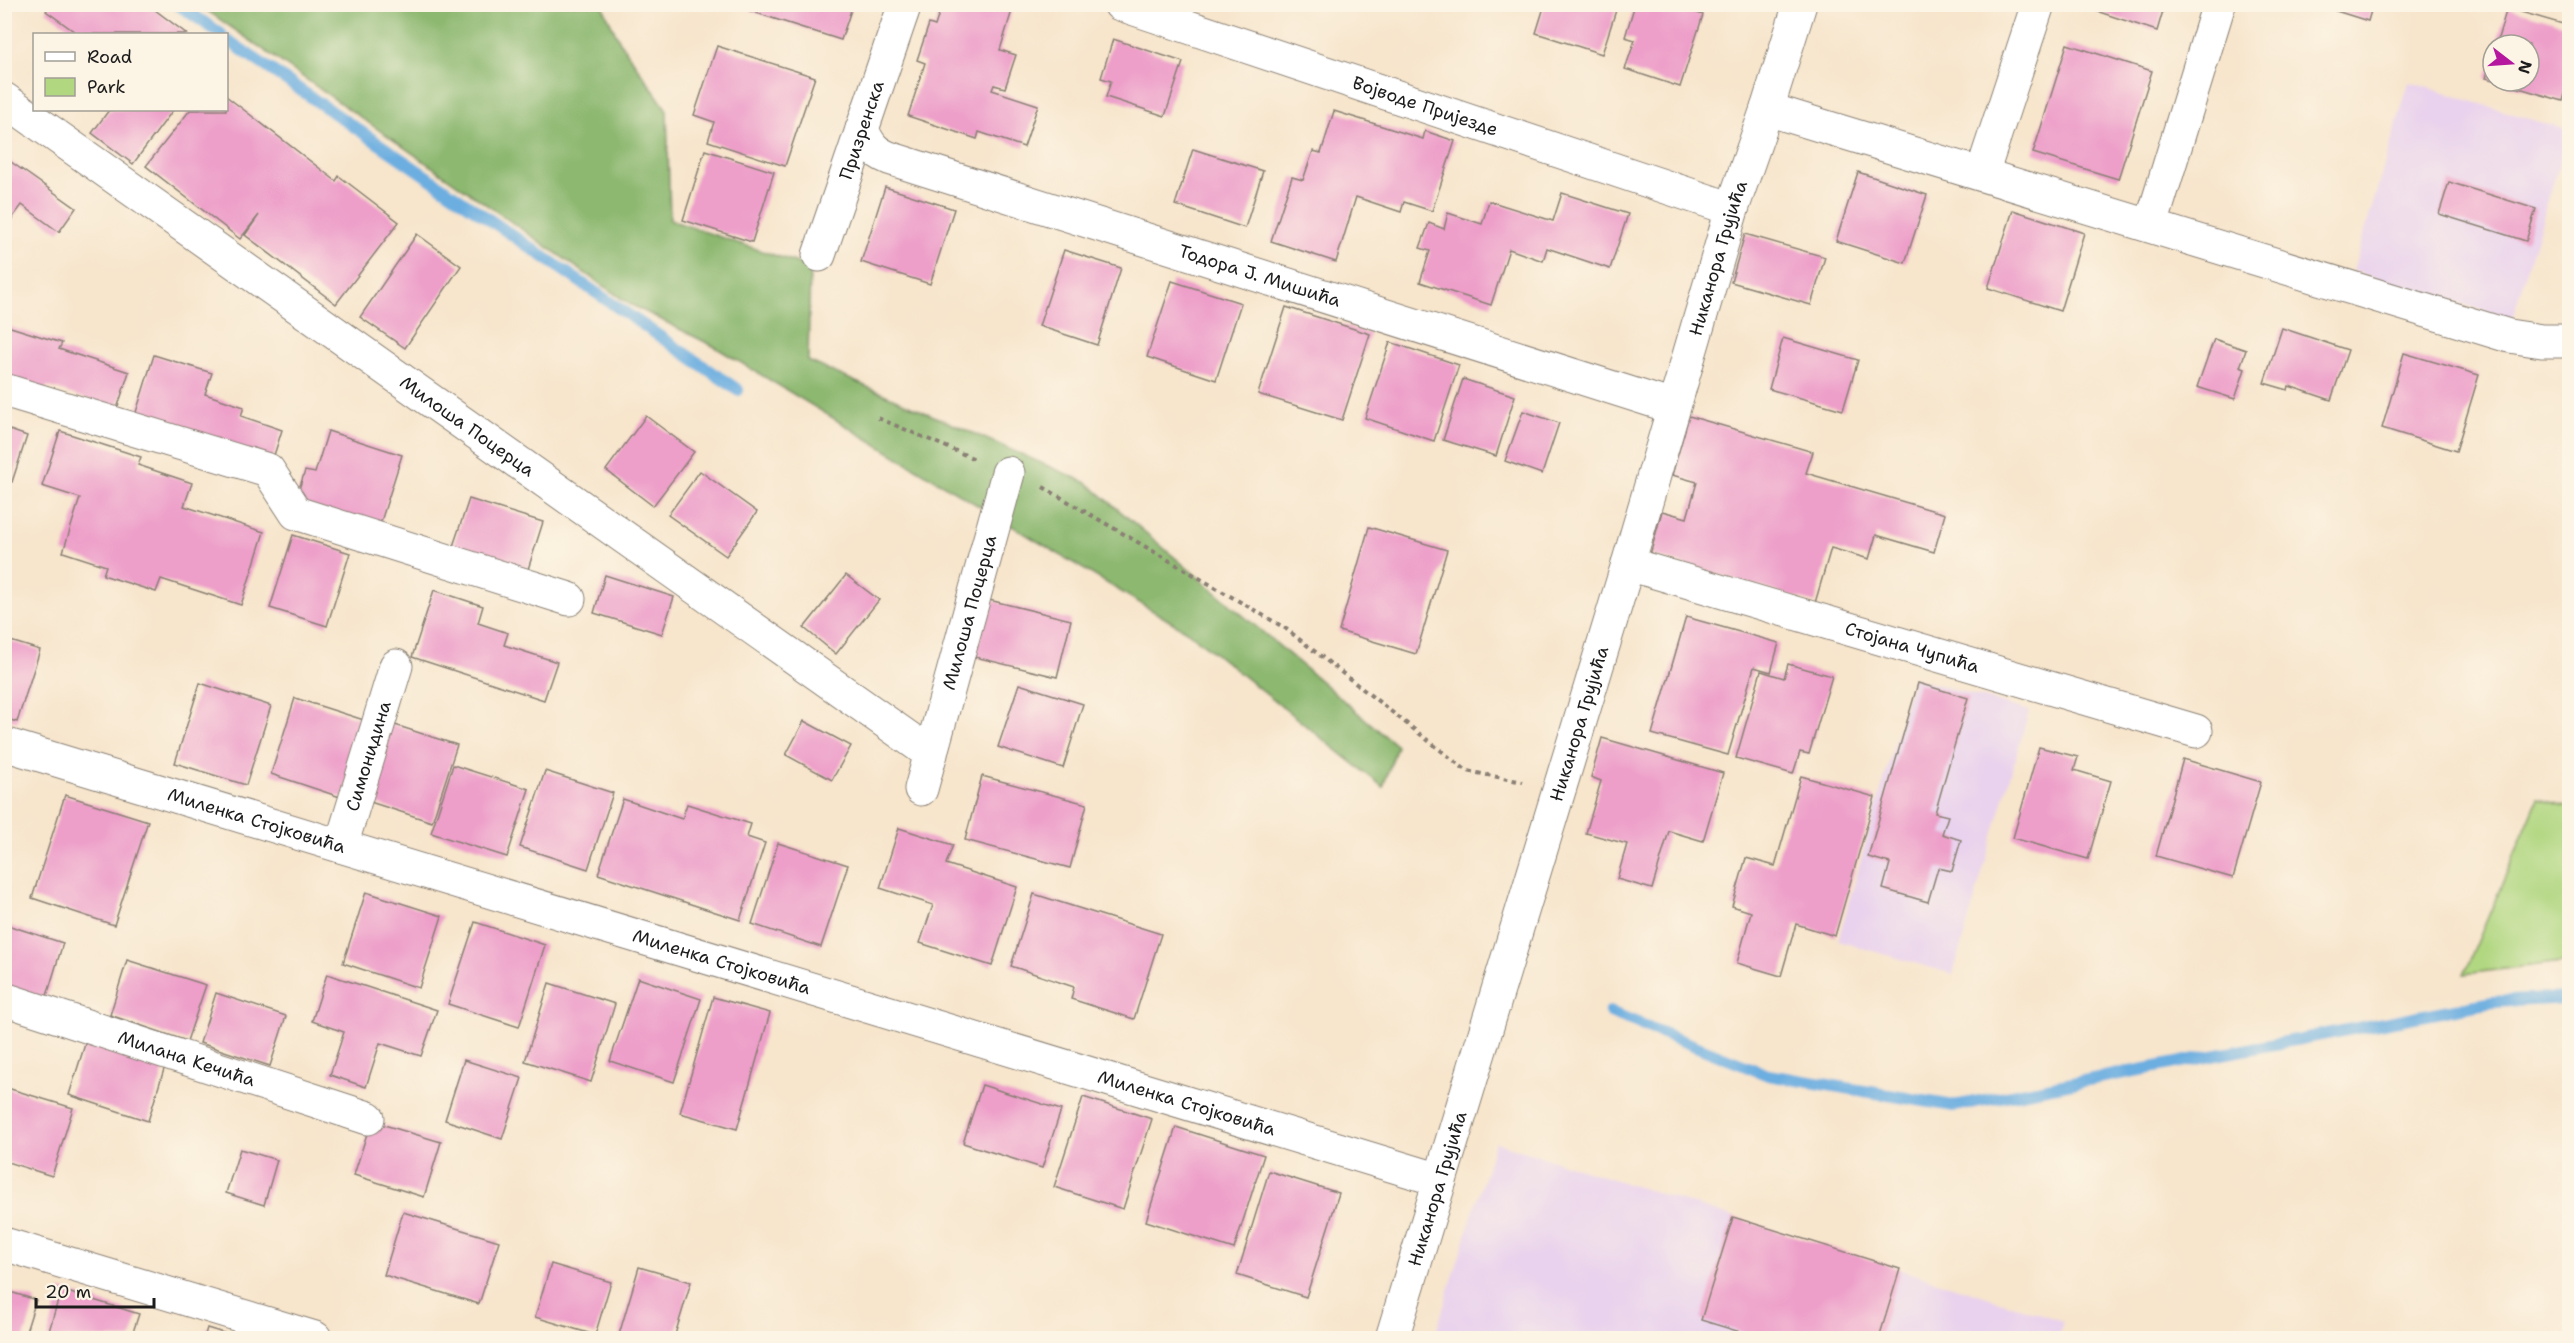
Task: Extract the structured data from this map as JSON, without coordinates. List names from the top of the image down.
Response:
{
  "streets": {
    "street": [
      "Војводе Пријезде",
      "Призренска",
      "Никанора Грујића",
      "Тодора Ј. Мишића",
      "Милоша Поцерца",
      "Стојана Чупића",
      "Симонидина",
      "Миленка Стојковића",
      "Милана Кечића"
    ]
  },
  "crossings": [
    ["Војводе Пријезде", "Никанора Грујића"],
    ["Призренска", "Тодора Ј. Мишића"],
    ["Никанора Грујића", "Тодора Ј. Мишића"],
    ["Никанора Грујића", "Стојана Чупића"],
    ["Никанора Грујића", "Миленка Стојковића"],
    ["Симонидина", "Миленка Стојковића"]
  ],
  "legend": ["Road", "Park"],
  "scale_bar": "20 m",
  "north": "right"
}
